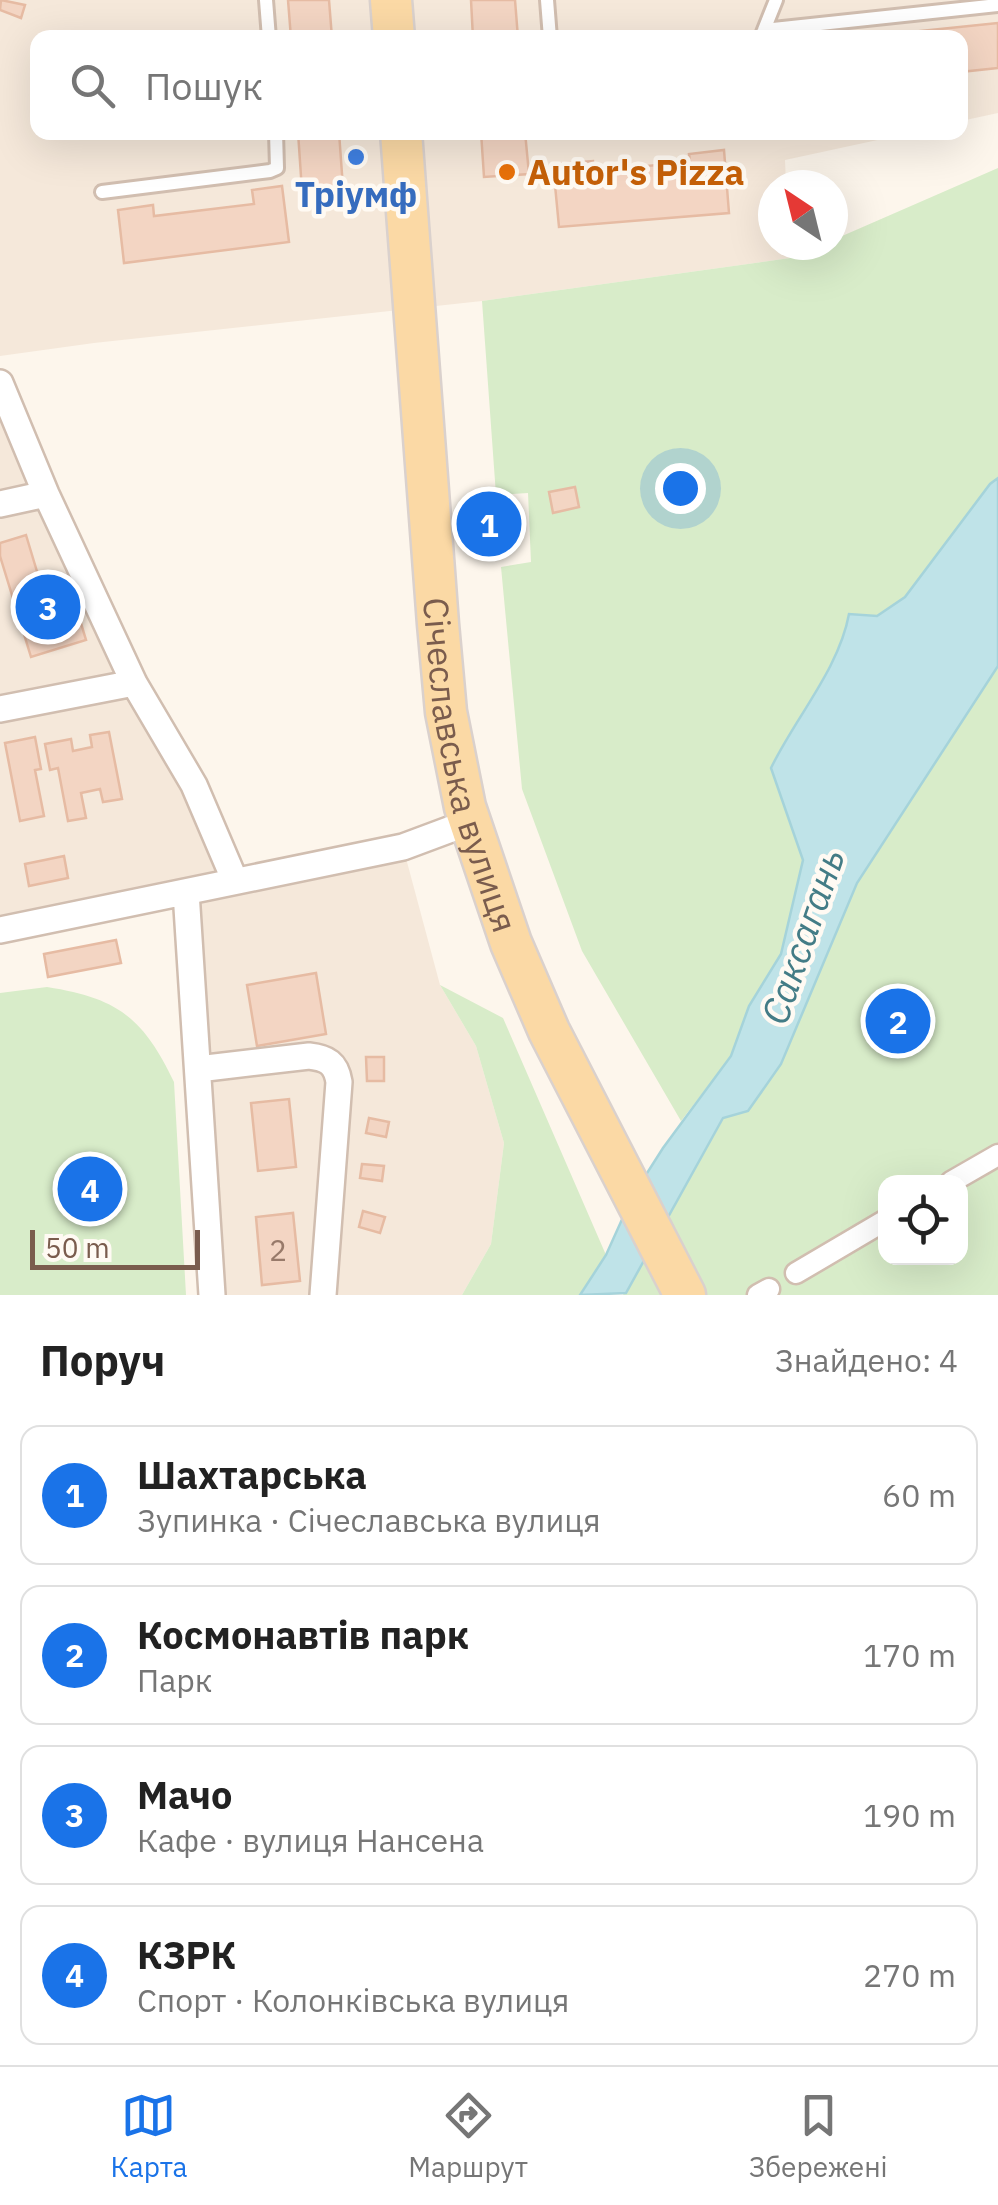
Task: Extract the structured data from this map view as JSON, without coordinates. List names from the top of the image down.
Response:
{
  "streets": {
    "main road": ["Січеславська вулиця"]
  },
  "water": ["Саксагань"],
  "places": ["Тріумф", "Autor's Pizza"],
  "house_numbers": ["2"],
  "scale_bar": "50 m",
  "north": "top left",
  "page": {
    "search": "Пошук",
    "pins": [
      "1",
      "3",
      "2",
      "4"
    ],
    "scale": "50 m",
    "heading": ["Поруч", "Знайдено: 4"],
    "list": [
      {
        "mark": "1",
        "name": "Шахтарська",
        "note": "Зупинка · Січеславська вулиця",
        "value": "60 m"
      },
      {
        "mark": "2",
        "name": "Космонавтів парк",
        "note": "Парк",
        "value": "170 m"
      },
      {
        "mark": "3",
        "name": "Мачо",
        "note": "Кафе · вулиця Нансена",
        "value": "190 m"
      },
      {
        "mark": "4",
        "name": "КЗРК",
        "note": "Спорт · Колонківська вулиця",
        "value": "270 m"
      }
    ],
    "nav": ["Карта", "Маршрут", "Збережені"]
  }
}
